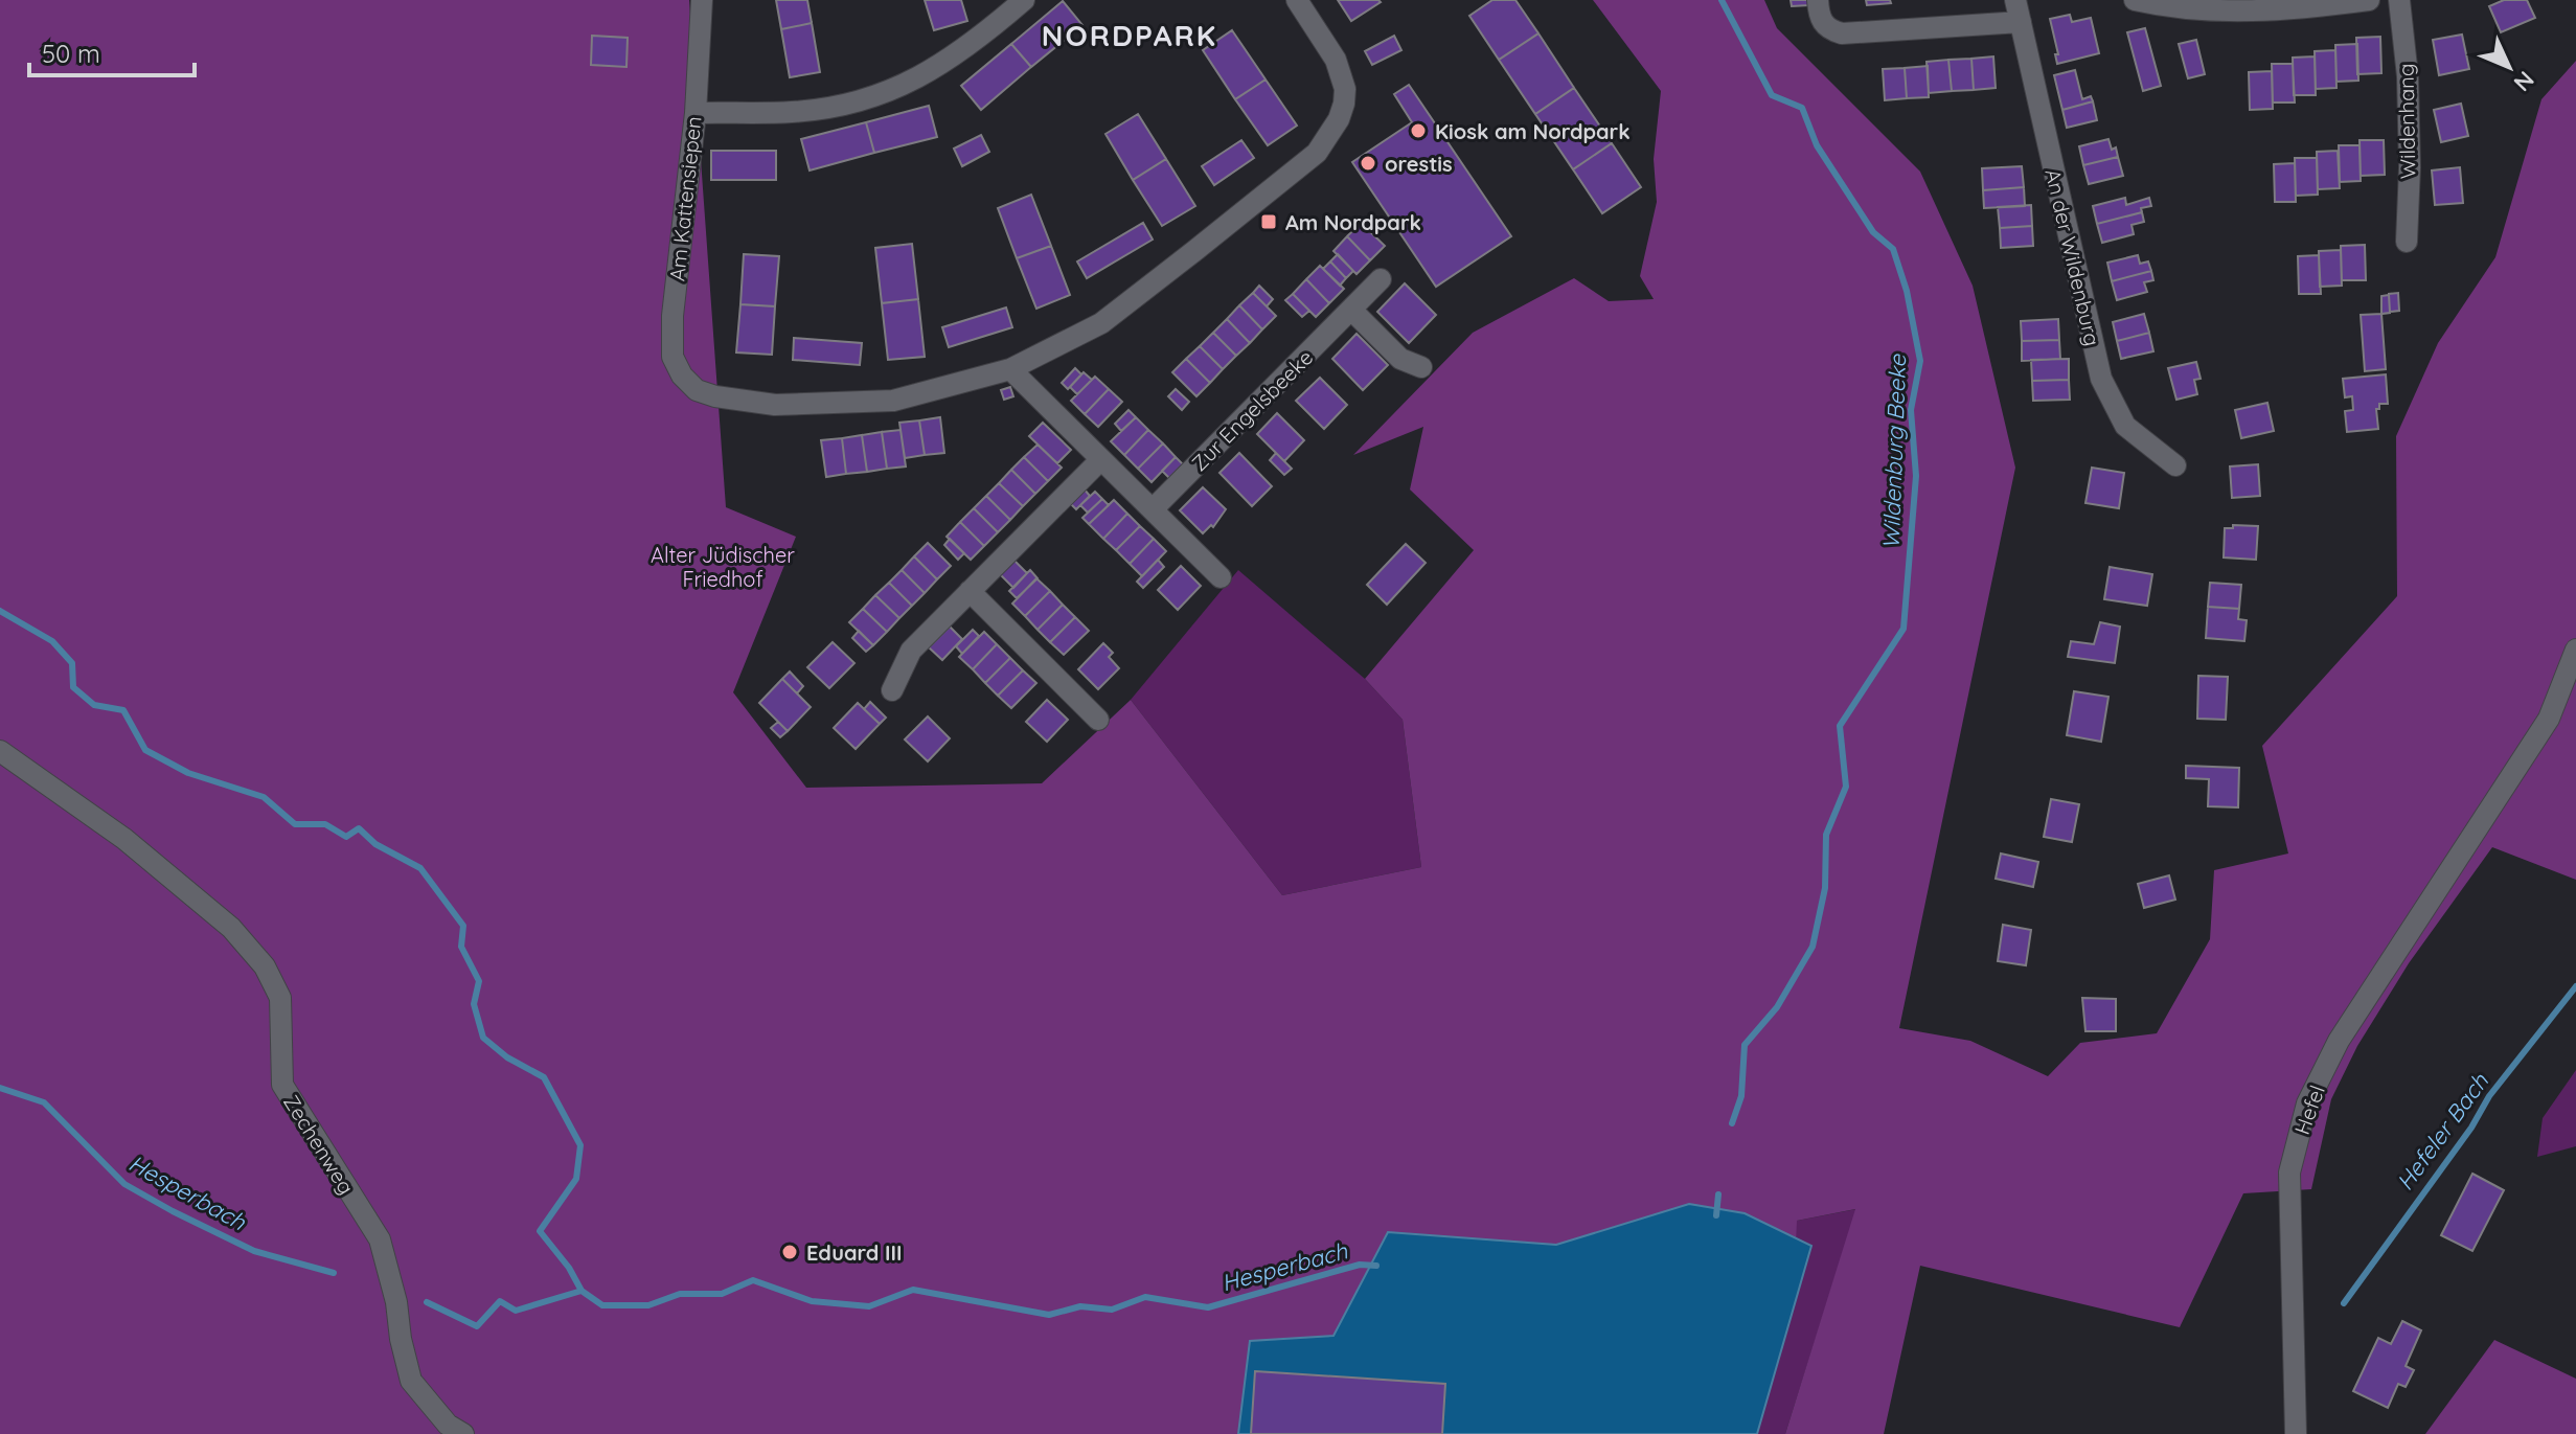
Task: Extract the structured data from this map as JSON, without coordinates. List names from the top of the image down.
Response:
{
  "streets": {
    "street": [
      "Wildenhang",
      "Am Kattensiepen",
      "An der Wildenburg",
      "Zur Engelsbeeke",
      "Hefel",
      "Zechenweg"
    ]
  },
  "districts": ["NORDPARK"],
  "water": ["Wildenburg Beeke", "Hefeler Bach", "Hesperbach"],
  "parks": ["Alter Jüdischer Friedhof"],
  "places": {
    "other": ["Kiosk am Nordpark", "orestis", "Eduard III"],
    "transit": ["Am Nordpark"]
  },
  "scale_bar": "50 m",
  "north": "bottom right"
}
